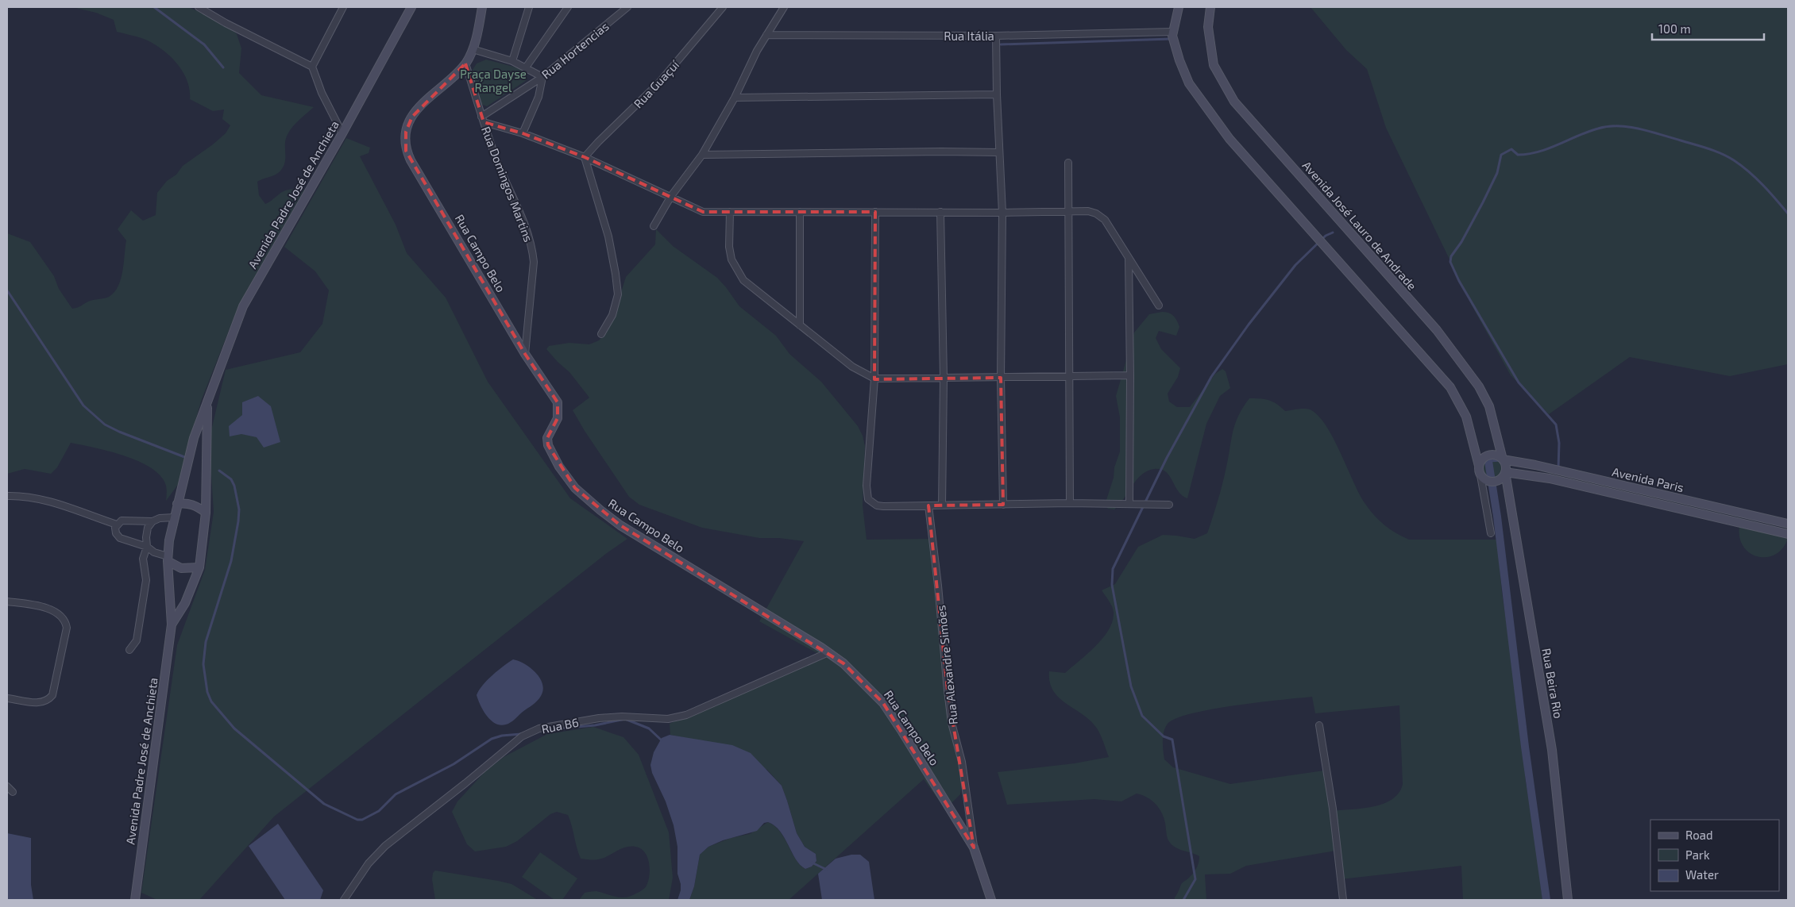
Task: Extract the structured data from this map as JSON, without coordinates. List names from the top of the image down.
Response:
{
  "streets": {
    "street": [
      "Rua Itália",
      "Rua Hortencias",
      "Rua Guaçuí",
      "Rua Domingos Martins",
      "Avenida Padre José de Anchieta",
      "Avenida José Lauro de Andrade",
      "Rua Campo Belo",
      "Avenida Paris",
      "Rua Alexandre Simões",
      "Rua Beira Rio",
      "Rua B6"
    ]
  },
  "crossings": [
    ["Rua Hortencias", "Rua Domingos Martins"],
    ["Rua Domingos Martins", "Rua Campo Belo"],
    ["Avenida José Lauro de Andrade", "Avenida Paris"],
    ["Avenida José Lauro de Andrade", "Rua Beira Rio"],
    ["Rua Campo Belo", "Rua Alexandre Simões"],
    ["Rua Campo Belo", "Rua B6"],
    ["Avenida Paris", "Rua Beira Rio"]
  ],
  "parks": ["Praça Dayse Rangel"],
  "legend": ["Road", "Park", "Water"],
  "scale_bar": "100 m"
}
